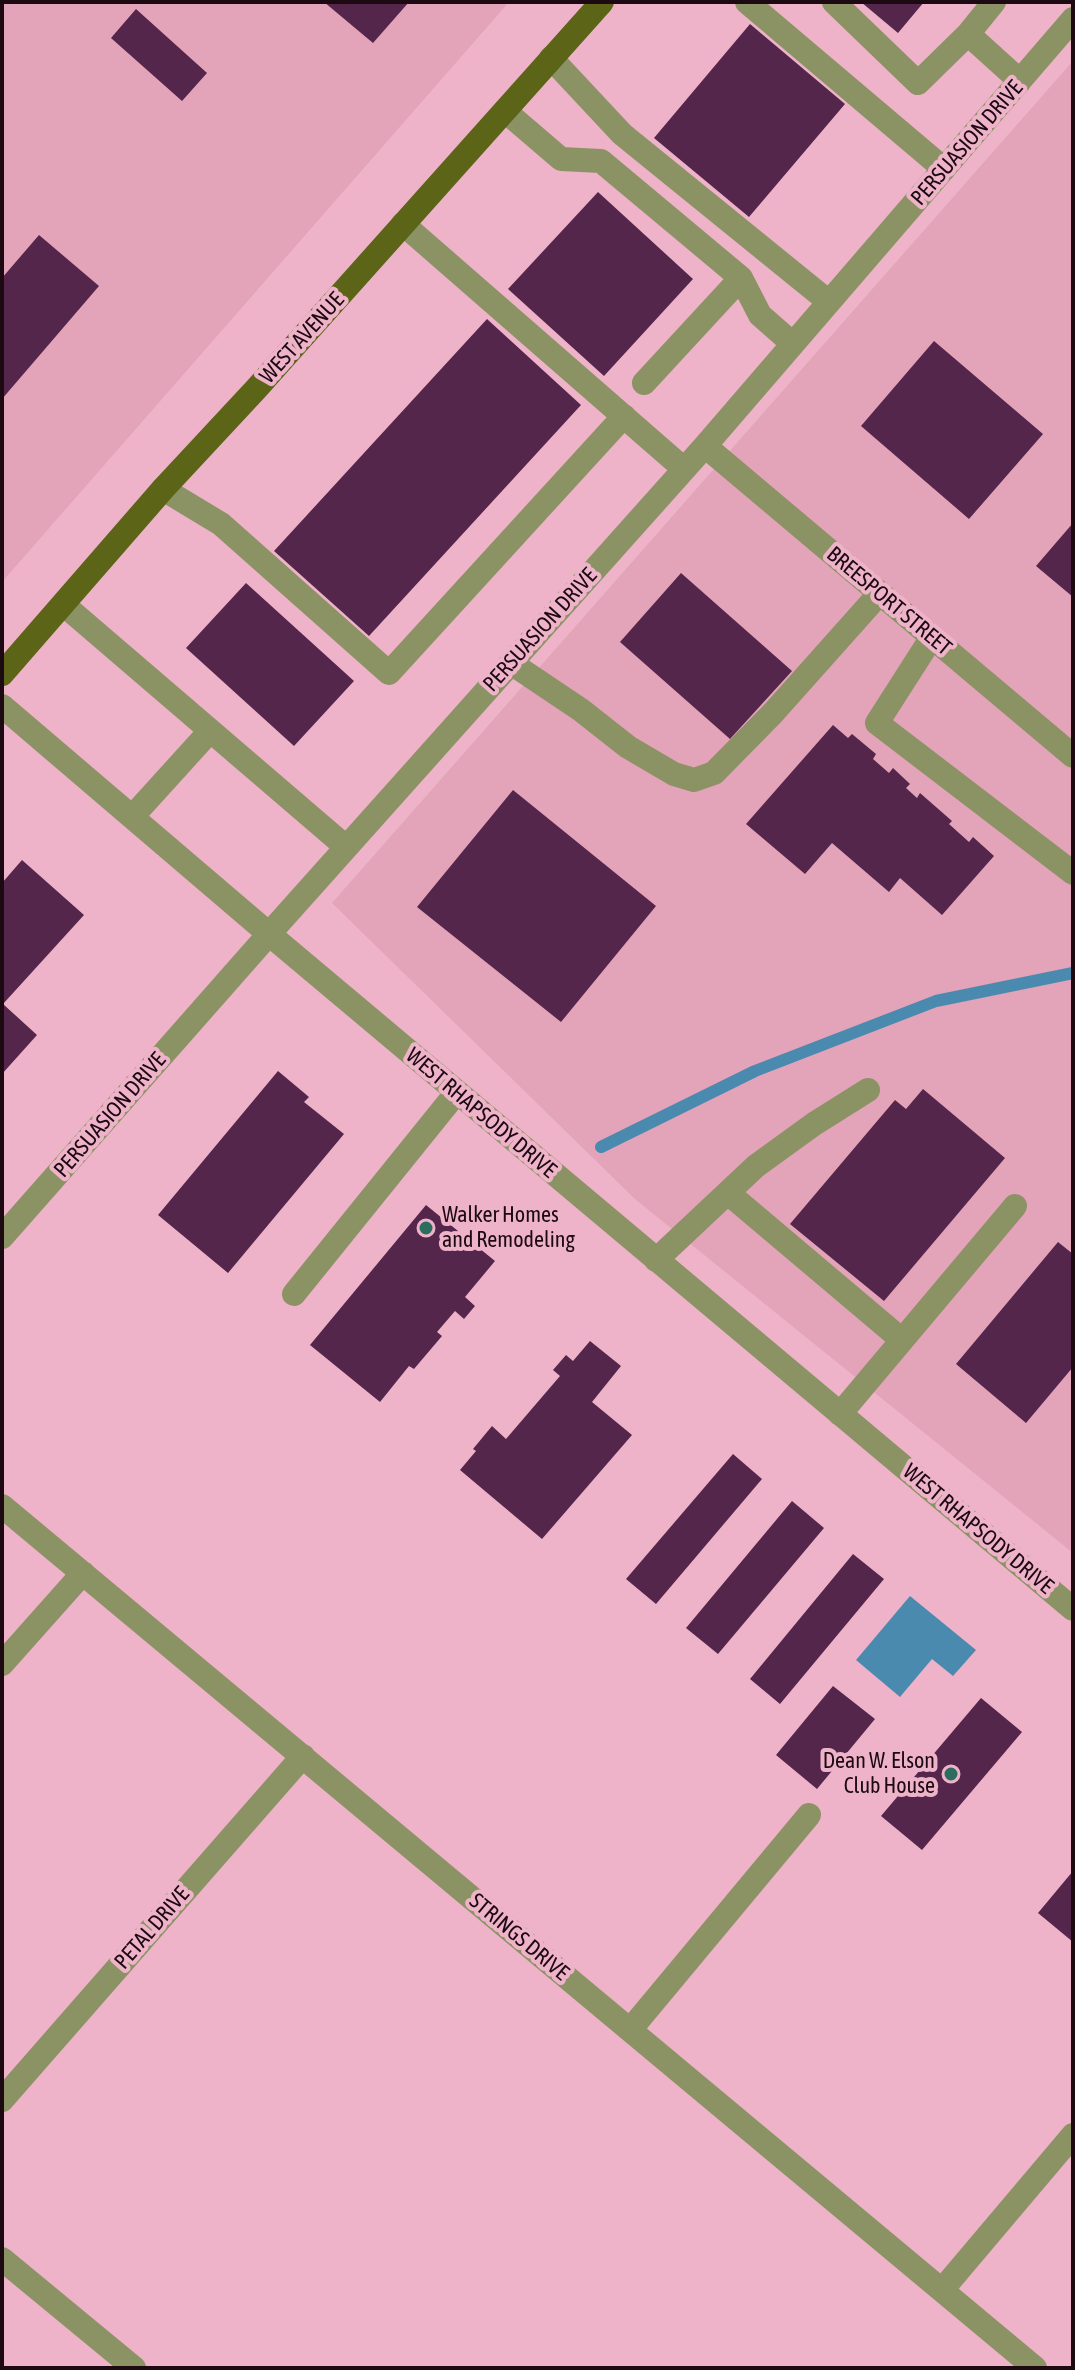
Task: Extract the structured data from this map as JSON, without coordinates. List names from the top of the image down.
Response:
{
  "streets": {
    "main road": ["WEST AVENUE"],
    "street": [
      "PERSUASION DRIVE",
      "BREESPORT STREET",
      "WEST RHAPSODY DRIVE",
      "PETAL DRIVE",
      "STRINGS DRIVE"
    ]
  },
  "crossings": [
    ["PERSUASION DRIVE", "BREESPORT STREET"],
    ["PERSUASION DRIVE", "WEST RHAPSODY DRIVE"],
    ["PETAL DRIVE", "STRINGS DRIVE"]
  ],
  "places": ["Walker Homes and Remodeling", "Dean W. Elson Club House"]
}
